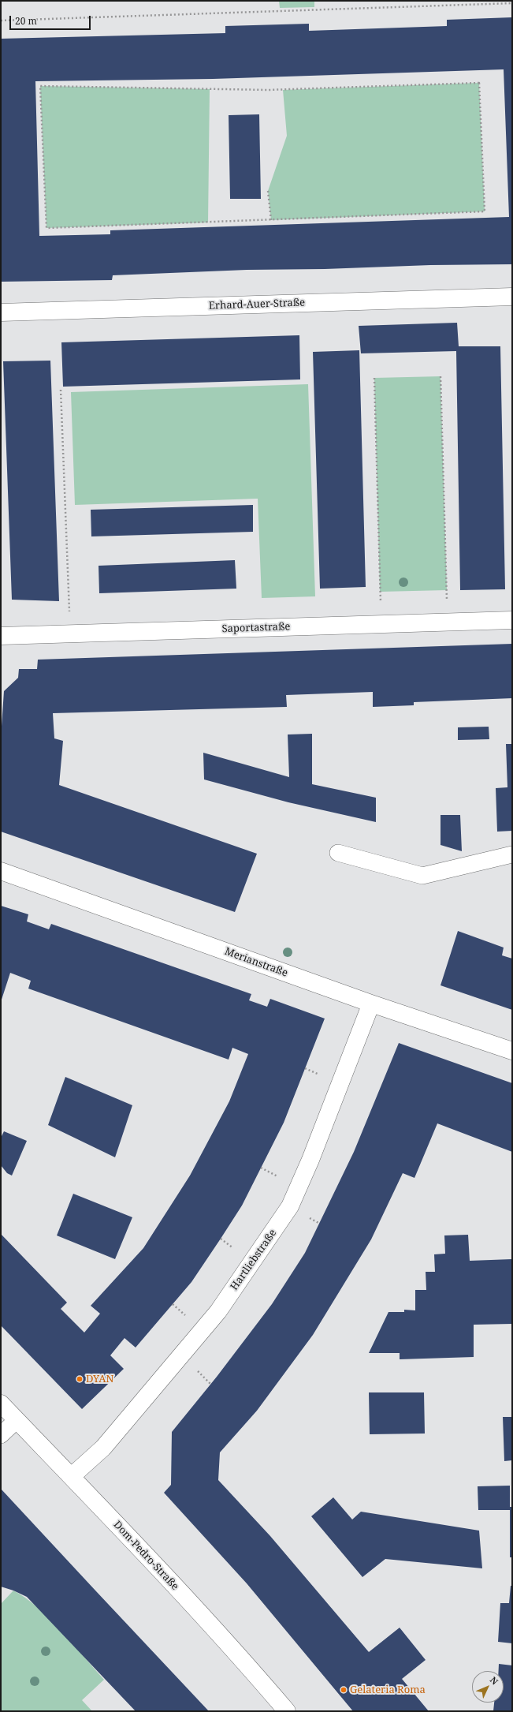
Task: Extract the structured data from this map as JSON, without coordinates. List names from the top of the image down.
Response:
{
  "streets": {
    "street": [
      "Erhard-Auer-Straße",
      "Saportastraße",
      "Merianstraße",
      "Hartliebstraße",
      "Dom-Pedro-Straße"
    ]
  },
  "crossings": [
    ["Merianstraße", "Hartliebstraße"],
    ["Hartliebstraße", "Dom-Pedro-Straße"]
  ],
  "places": ["DYAN", "Gelateria Roma"],
  "scale_bar": "20 m",
  "north": "top right"
}
